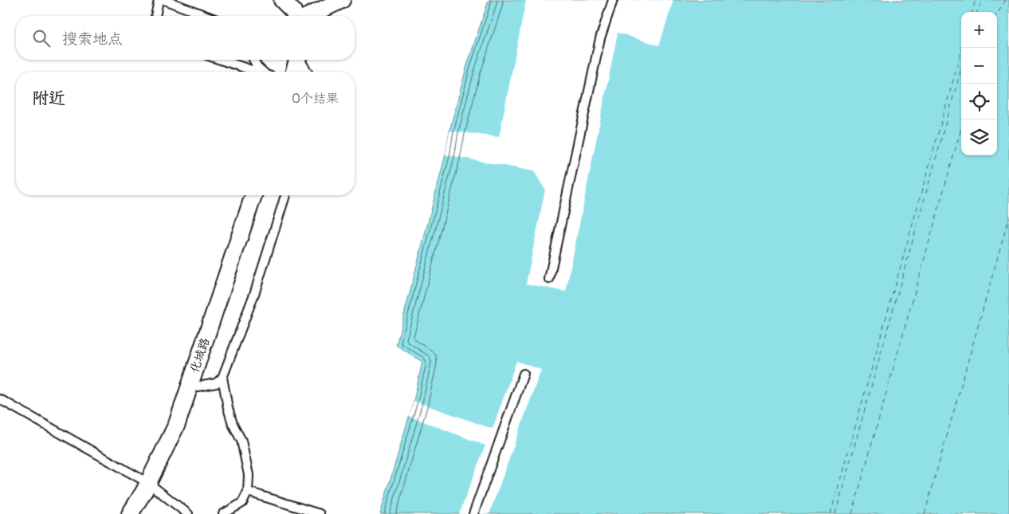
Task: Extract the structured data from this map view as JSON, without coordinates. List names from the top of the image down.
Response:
{
  "streets": {
    "street": ["化城路"]
  },
  "page": {
    "map_buttons": ["+", "−"],
    "search": "搜索地点",
    "heading": ["附近", "0个结果"]
  }
}
